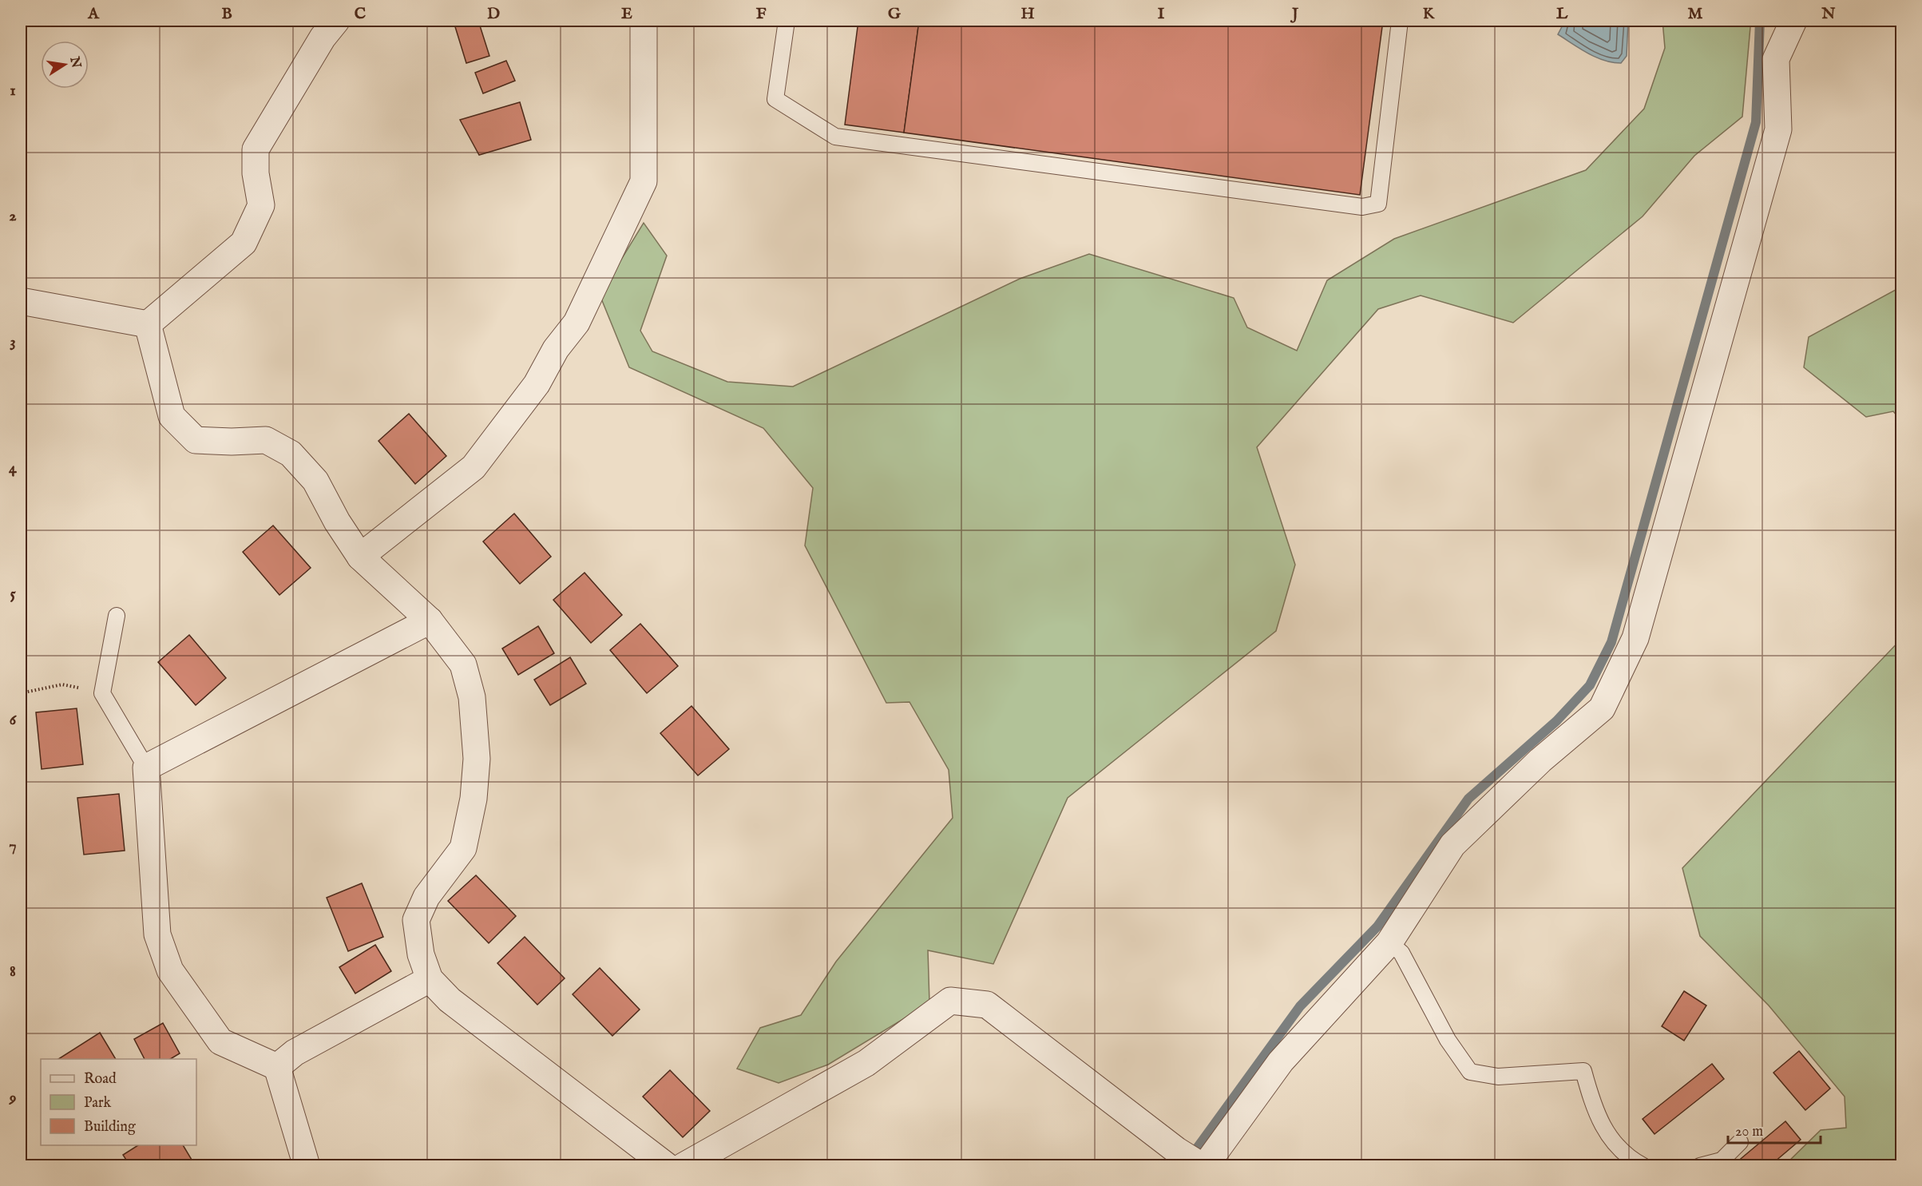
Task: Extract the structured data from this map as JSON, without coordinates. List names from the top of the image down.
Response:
{
  "legend": ["Road", "Park", "Building"],
  "scale_bar": "20 m",
  "north": "right",
  "grid": {
    "columns": [
      "A",
      "B",
      "C",
      "D",
      "E",
      "F",
      "G",
      "H",
      "I",
      "J",
      "K",
      "L",
      "M",
      "N"
    ],
    "rows": [
      "1",
      "2",
      "3",
      "4",
      "5",
      "6",
      "7",
      "8",
      "9"
    ]
  }
}
